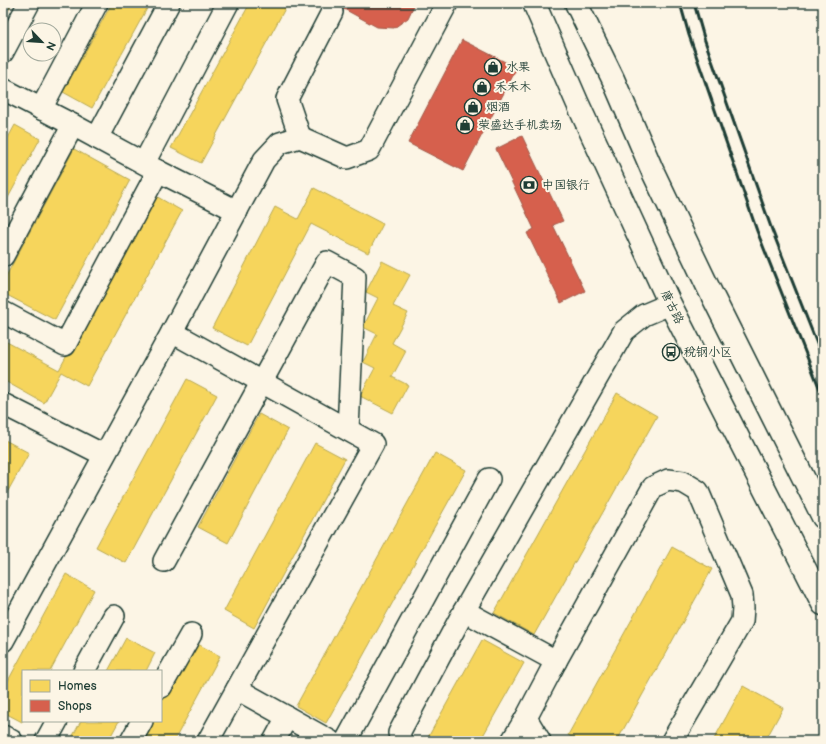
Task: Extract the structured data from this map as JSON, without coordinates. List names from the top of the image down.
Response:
{
  "streets": {
    "main road": ["唐古路"]
  },
  "places": {
    "shop": [
      "水果",
      "禾禾木",
      "烟酒",
      "荣盛达手机卖场"
    ],
    "bank": ["中国银行"],
    "bus stop": ["税钢小区"]
  },
  "legend": ["Homes", "Shops"],
  "north": "bottom right"
}
